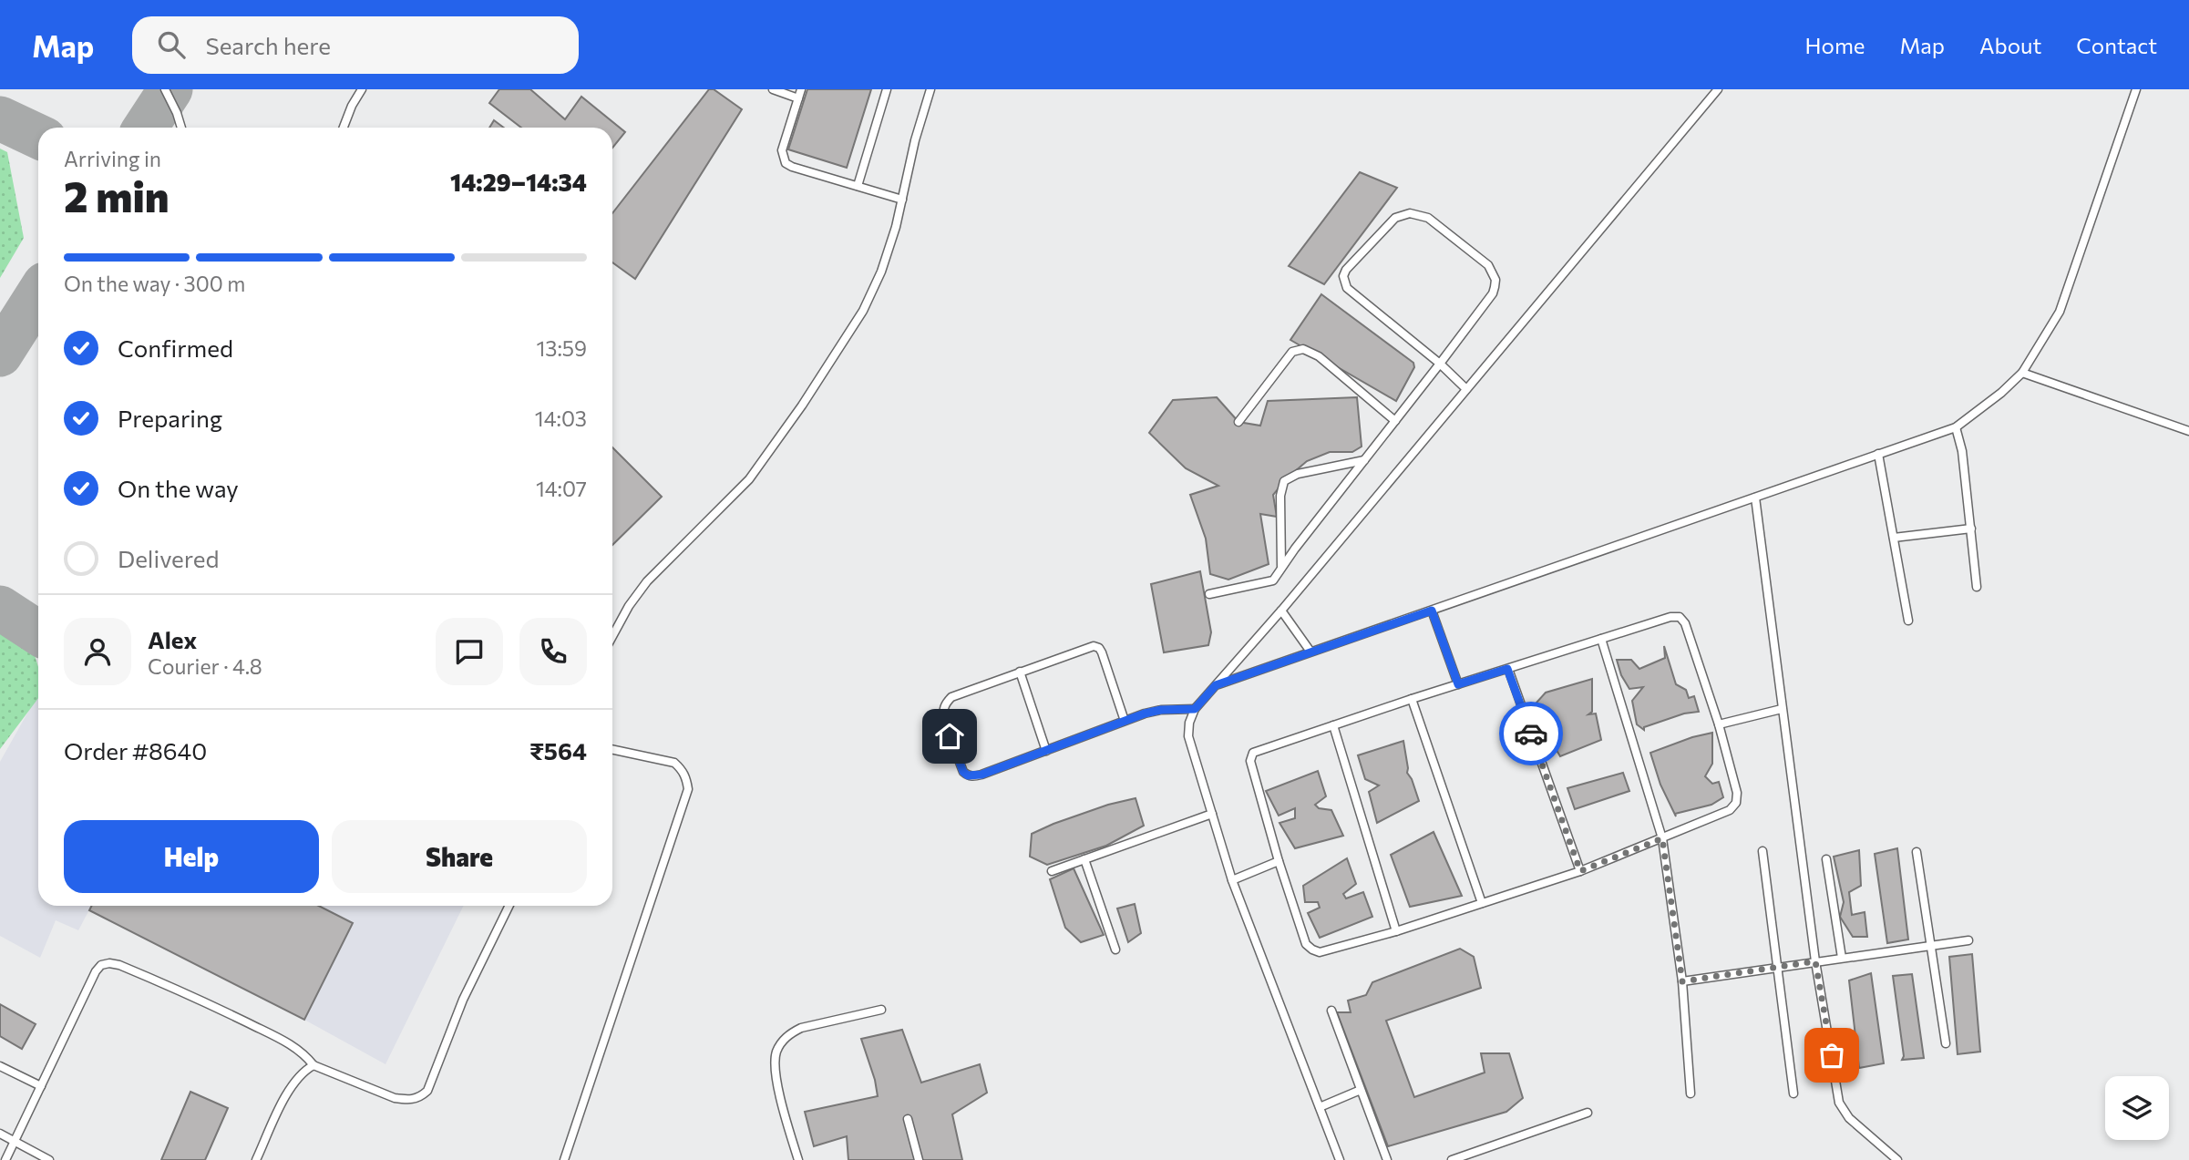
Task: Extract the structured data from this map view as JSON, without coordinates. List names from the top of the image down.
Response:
{
  "page": {
    "header": "Map",
    "search": "Search here",
    "nav": [
      "Home",
      "Map",
      "About",
      "Contact"
    ],
    "heading": ["2 min", "Arriving in", "14:29–14:34"],
    "panel": [
      "Alex",
      "Courier · 4.8",
      "Order #8640",
      "₹564"
    ],
    "bar": "On the way · 300 m",
    "list": [
      ["Confirmed", "13:59"],
      ["Preparing", "14:03"],
      ["On the way", "14:07"],
      "Delivered"
    ],
    "buttons": ["Help", "Share"]
  }
}
